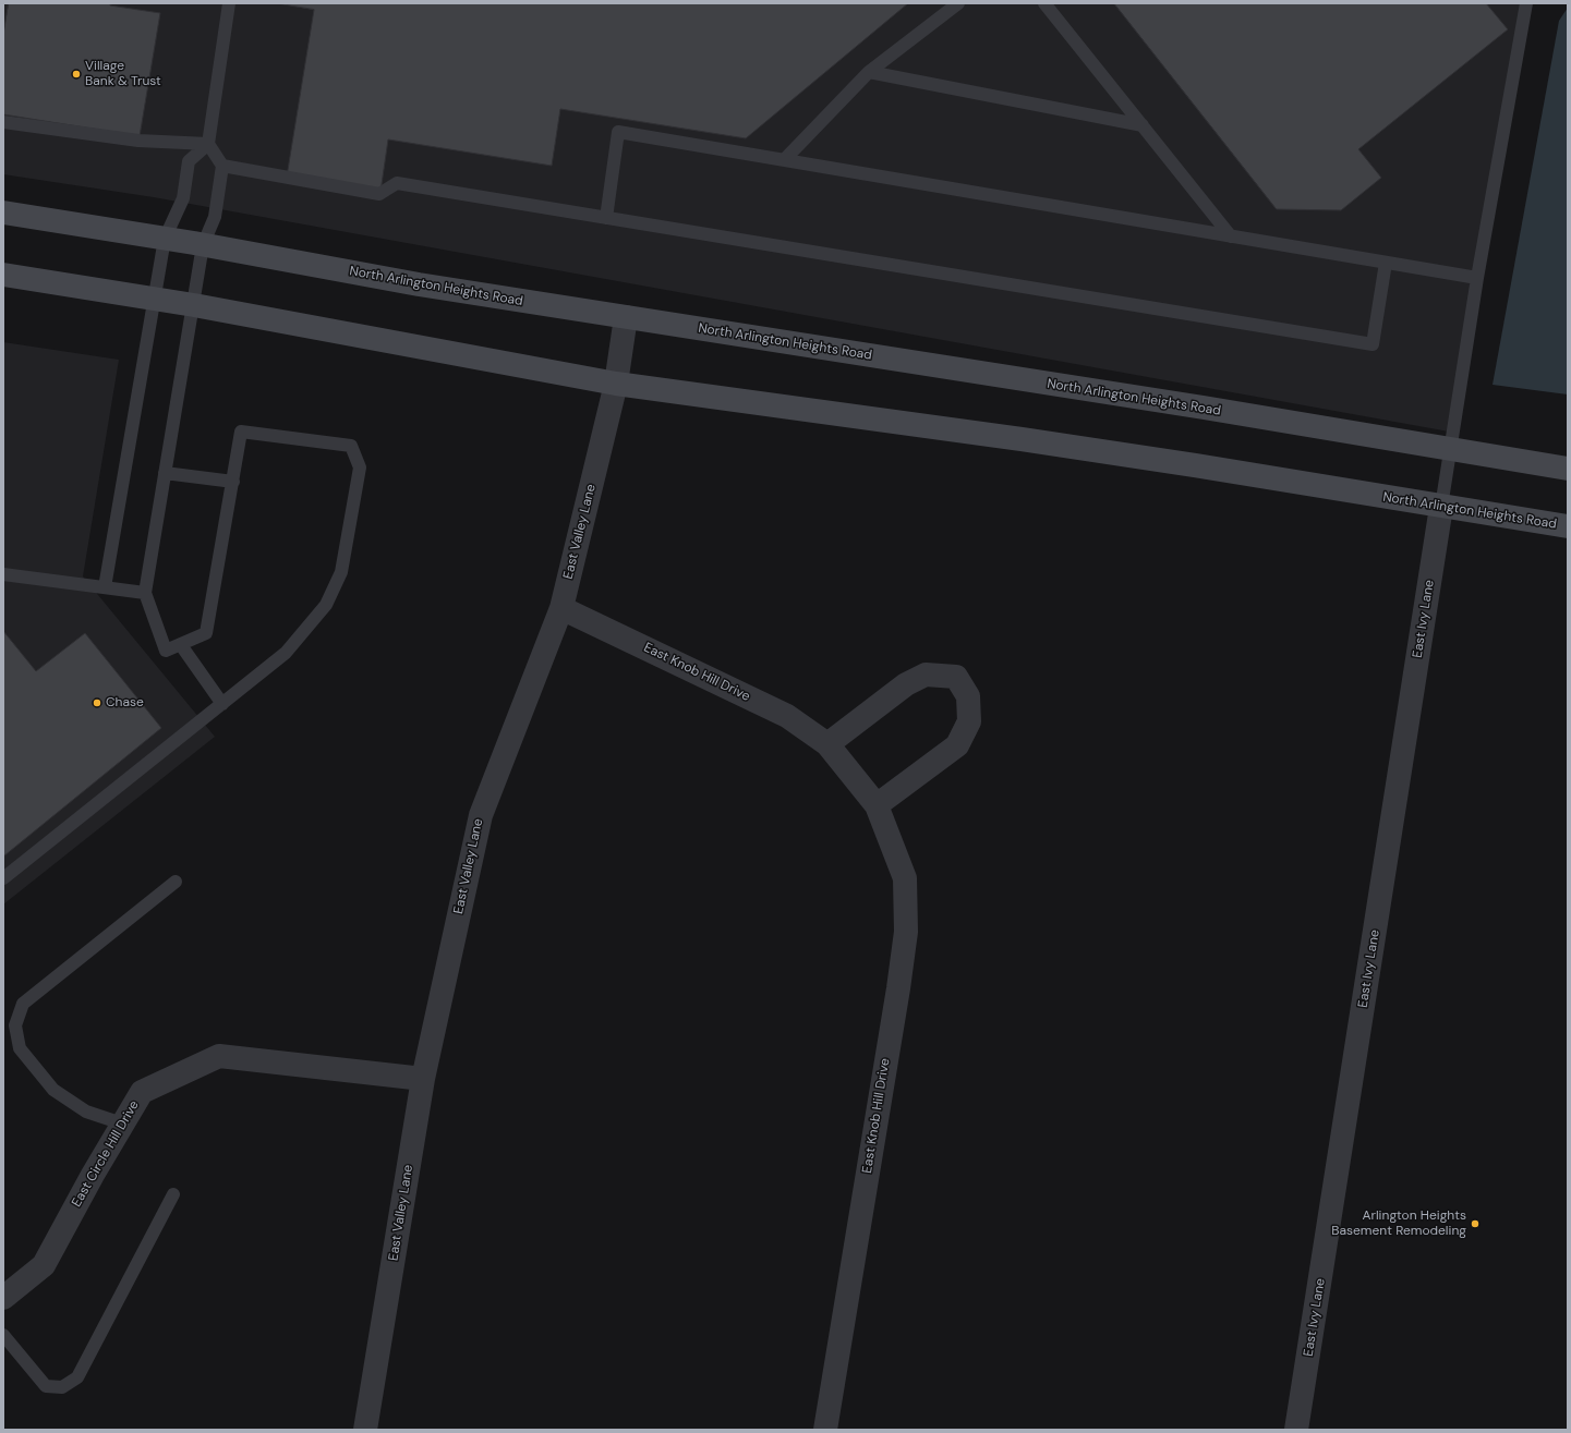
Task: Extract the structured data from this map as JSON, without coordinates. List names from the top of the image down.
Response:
{
  "streets": {
    "main road": ["North Arlington Heights Road"],
    "street": [
      "East Valley Lane",
      "East Ivy Lane",
      "East Knob Hill Drive",
      "East Circle Hill Drive"
    ]
  },
  "crossings": [
    ["North Arlington Heights Road", "East Valley Lane"],
    ["North Arlington Heights Road", "East Ivy Lane"],
    ["East Valley Lane", "East Knob Hill Drive"],
    ["East Valley Lane", "East Circle Hill Drive"]
  ],
  "places": ["Village Bank & Trust", "Chase", "Arlington Heights Basement Remodeling"]
}
